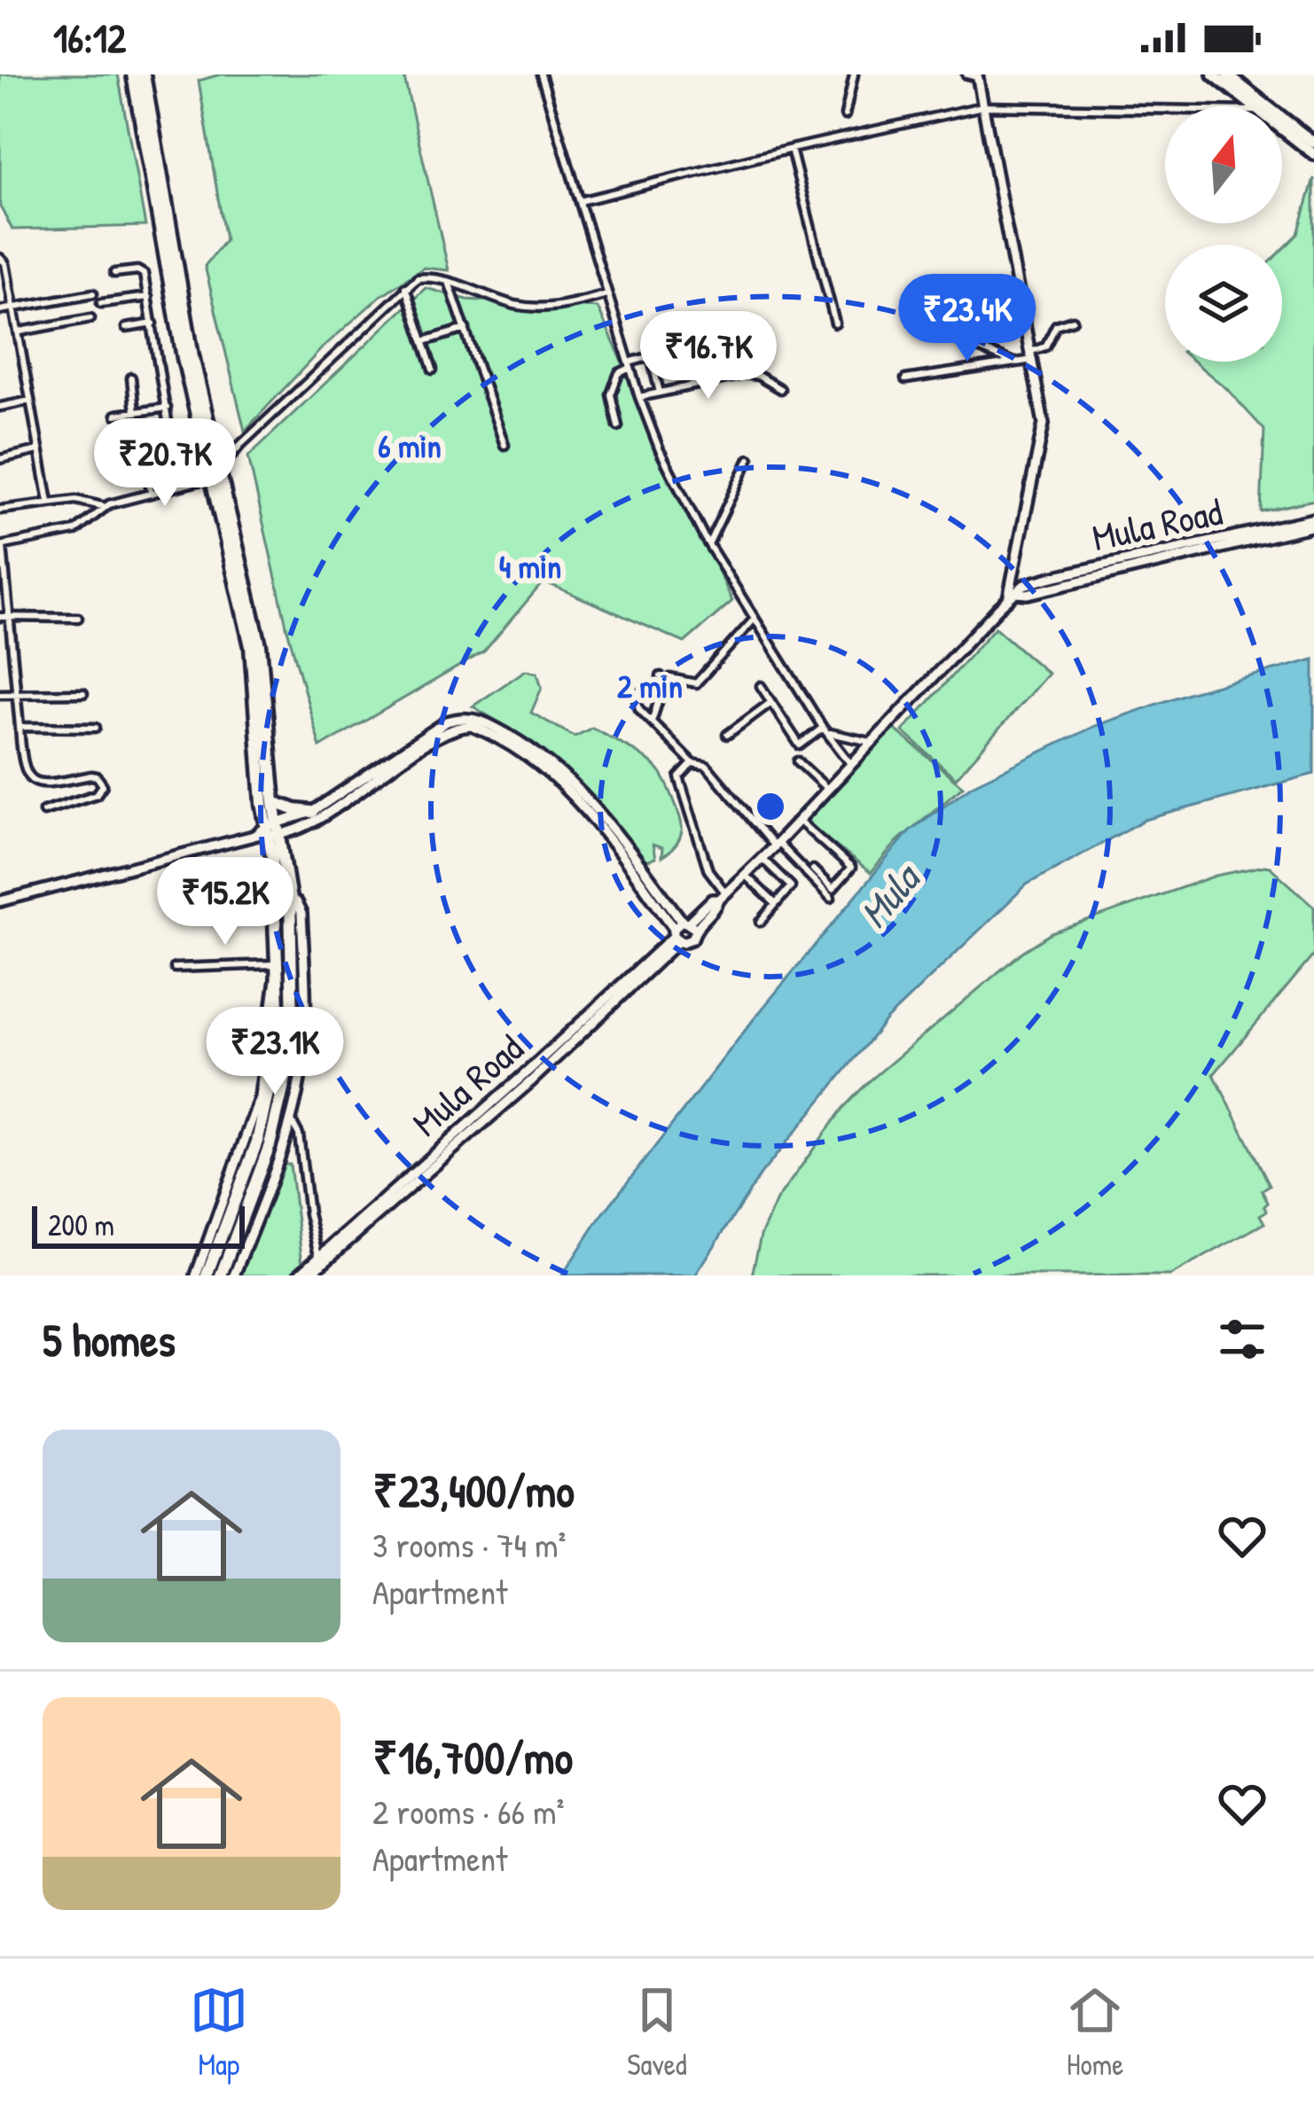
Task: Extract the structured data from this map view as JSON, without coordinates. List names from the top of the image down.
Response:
{
  "streets": {
    "street": ["Mula Road"]
  },
  "water": ["Mula"],
  "scale_bar": "200 m",
  "north": "top",
  "page": {
    "status": "16:12",
    "price": [
      "₹23.4K",
      "₹16.7K",
      "₹20.7K",
      "₹15.2K",
      "₹23.1K"
    ],
    "scale": "200 m",
    "heading": "5 homes",
    "list": [
      {
        "name": "₹23,400/mo",
        "note": "3 rooms · 74 m² · Apartment"
      },
      {
        "name": "₹16,700/mo",
        "note": "2 rooms · 66 m² · Apartment"
      }
    ],
    "tabs": ["Map", "Saved", "Home"]
  },
  "rings": ["6 min", "4 min", "2 min"]
}
